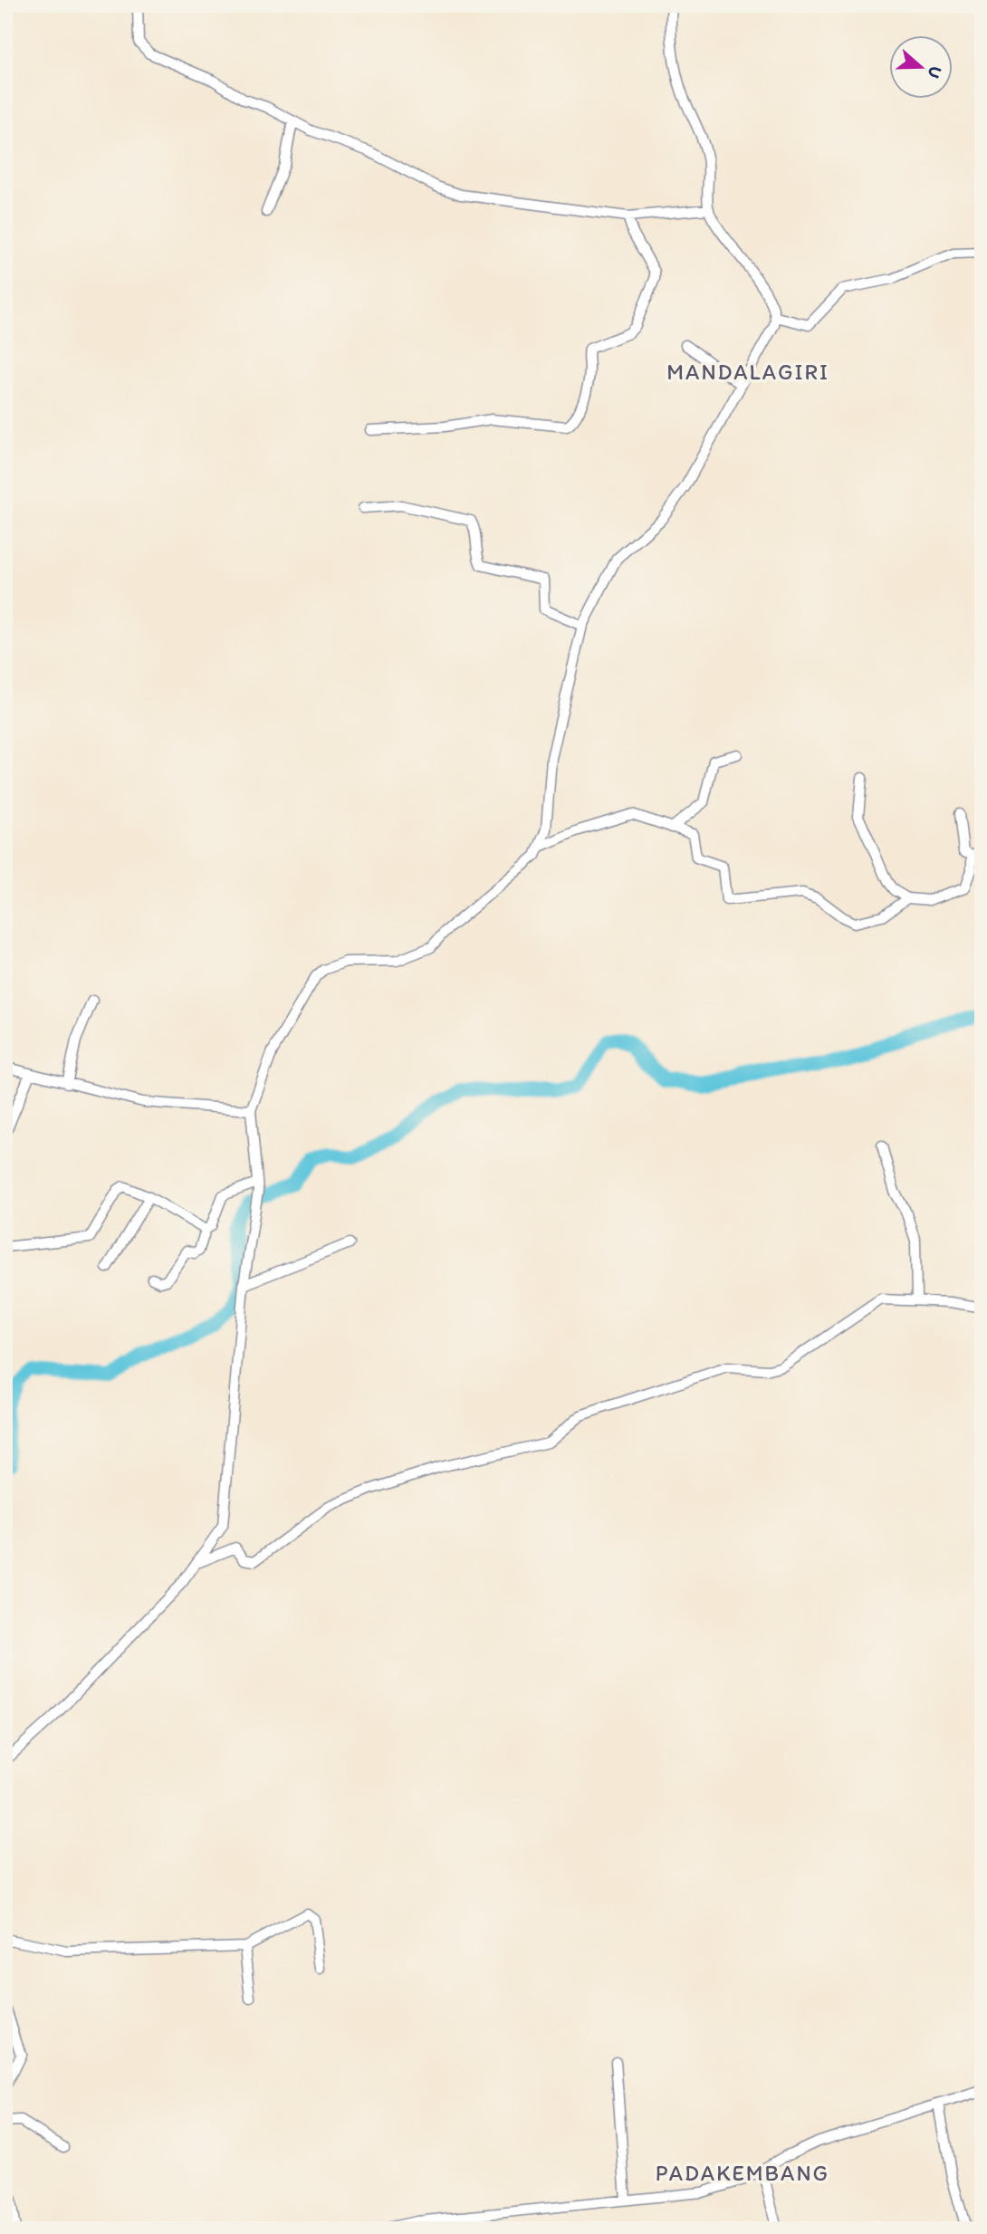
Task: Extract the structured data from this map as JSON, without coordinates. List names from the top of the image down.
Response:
{
  "districts": ["MANDALAGIRI", "PADAKEMBANG"],
  "north": "right"
}
